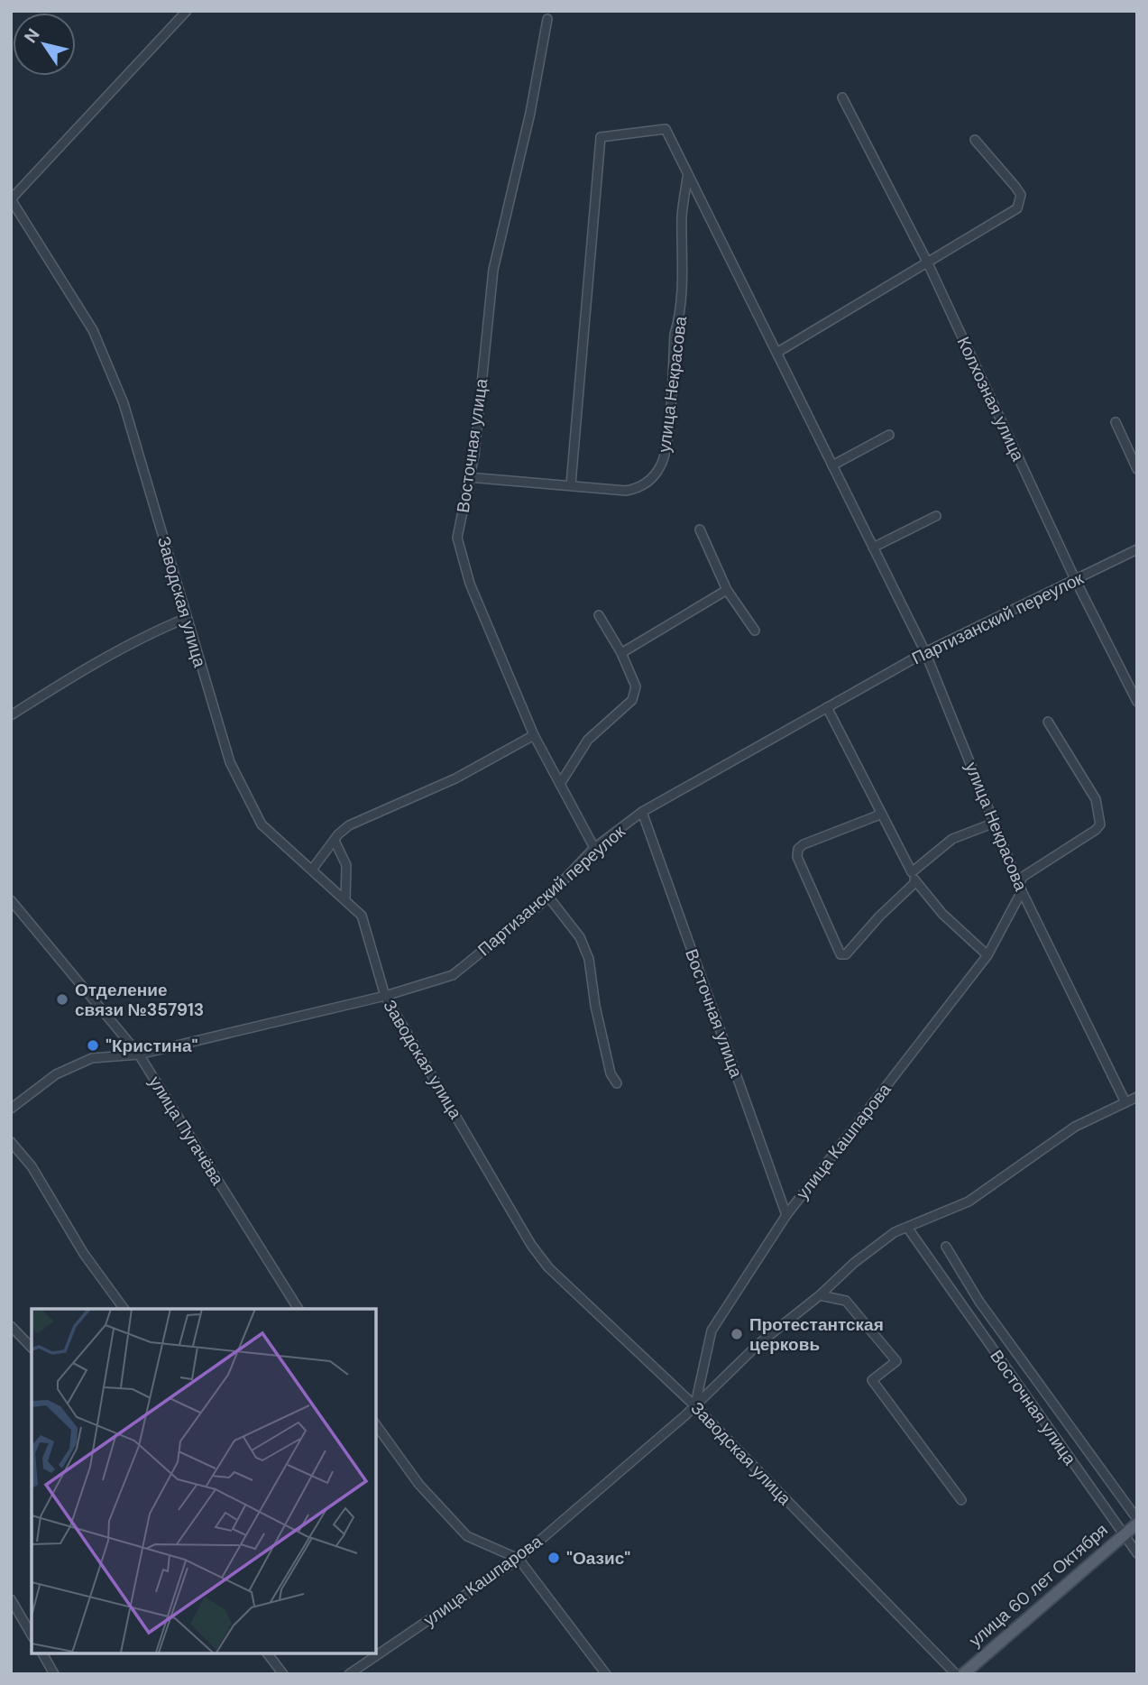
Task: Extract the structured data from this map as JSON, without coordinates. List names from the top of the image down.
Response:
{
  "streets": {
    "main road": ["улица 60 лет Октября"],
    "street": [
      "улица Некрасова",
      "Колхозная улица",
      "Восточная улица",
      "Заводская улица",
      "Партизанский переулок",
      "улица Пугачёва",
      "улица Кашпарова"
    ]
  },
  "crossings": [
    ["улица Некрасова", "Восточная улица"],
    ["улица Некрасова", "Партизанский переулок"],
    ["улица Некрасова", "улица Кашпарова"],
    ["Колхозная улица", "Партизанский переулок"],
    ["Восточная улица", "Партизанский переулок"],
    ["Восточная улица", "улица Кашпарова"],
    ["Восточная улица", "улица 60 лет Октября"],
    ["Заводская улица", "Партизанский переулок"],
    ["Заводская улица", "улица Кашпарова"],
    ["Партизанский переулок", "улица Пугачёва"]
  ],
  "places": [
    "Отделение связи №357913",
    "\"Кристина\"",
    "Протестантская церковь",
    "\"Оазис\""
  ],
  "north": "top left"
}
